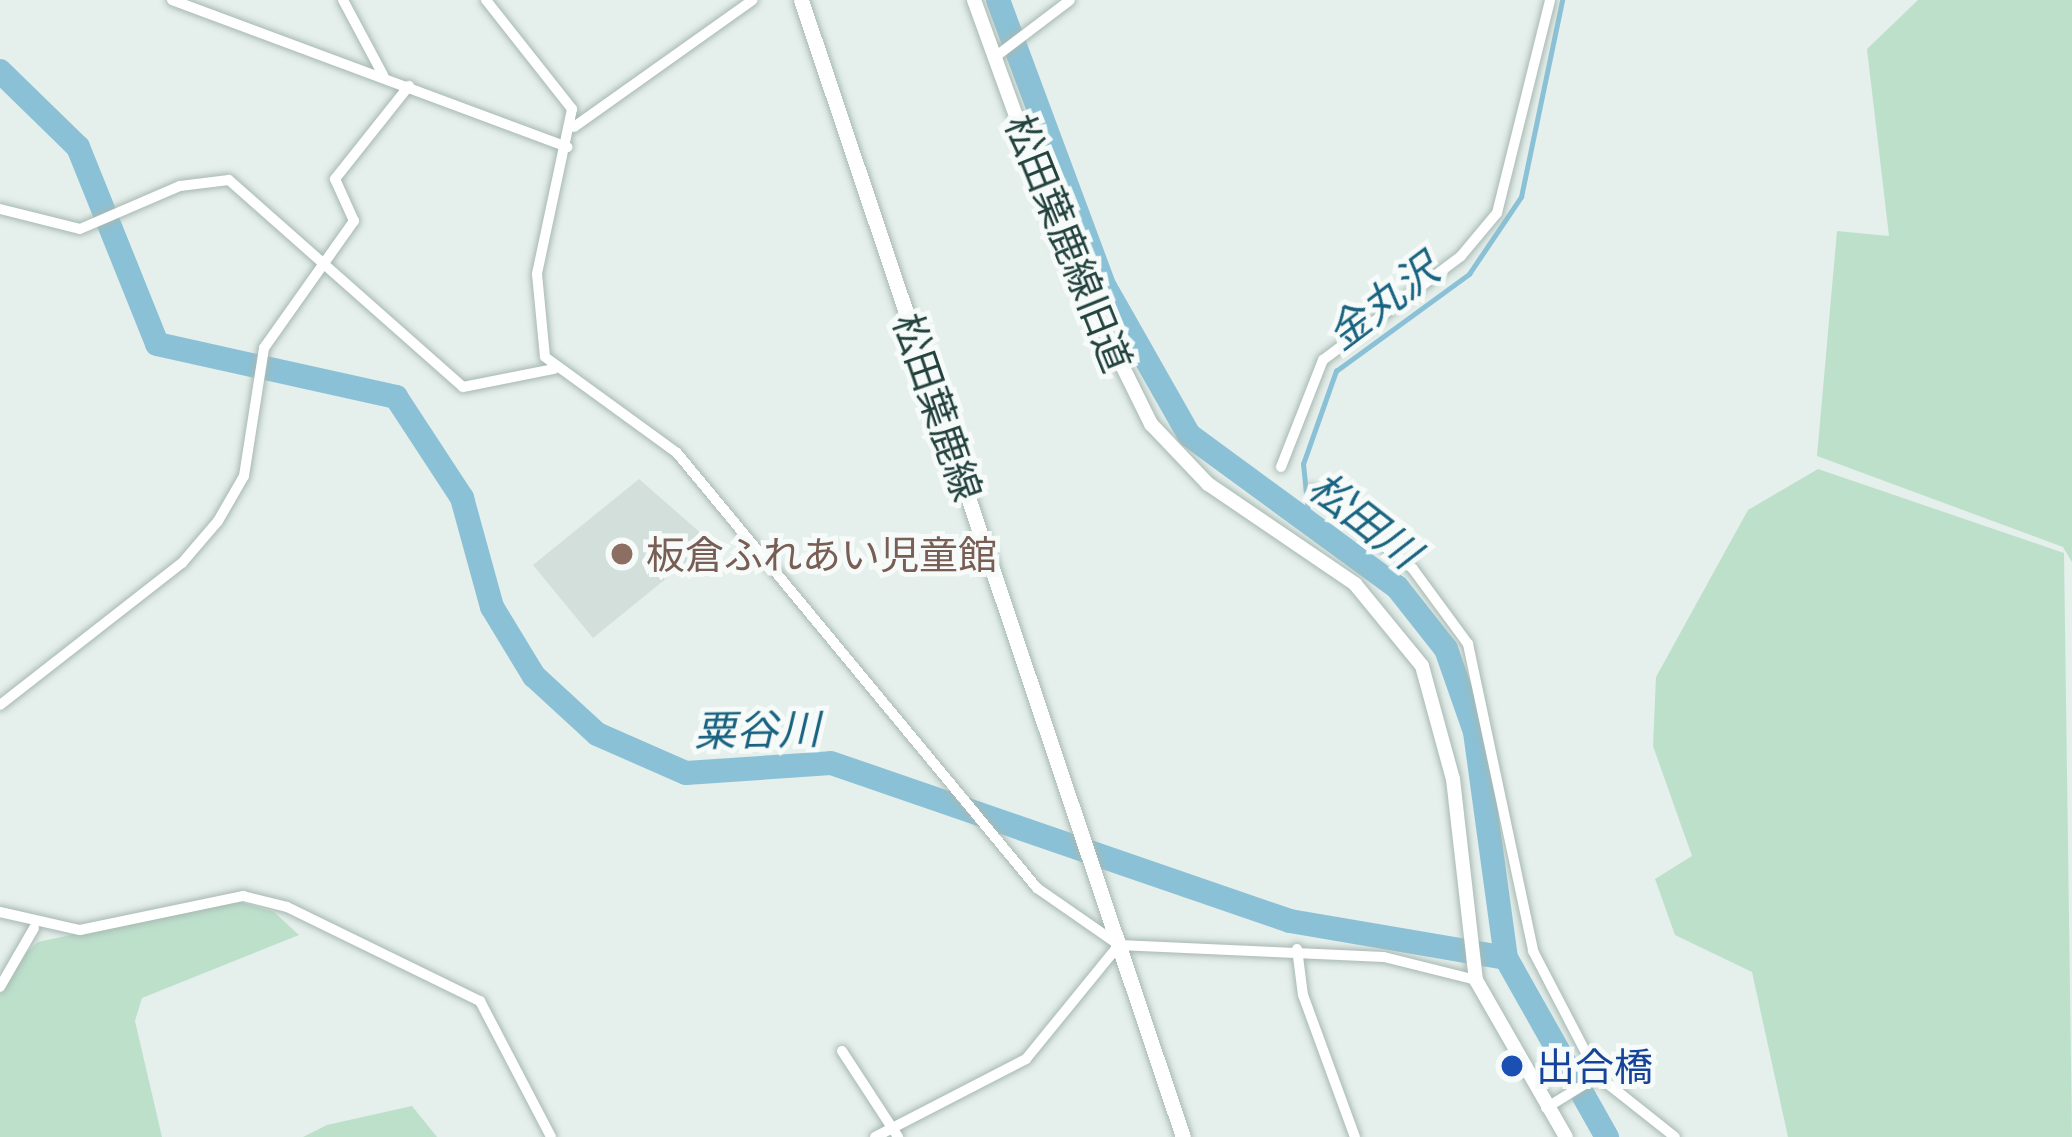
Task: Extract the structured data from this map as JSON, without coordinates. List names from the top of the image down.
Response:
{
  "streets": {
    "main road": ["松田葉鹿線"],
    "street": ["松田葉鹿線旧道"]
  },
  "water": ["金丸沢", "松田川", "粟谷川"],
  "places": ["板倉ふれあい児童館", "出合橋"]
}
